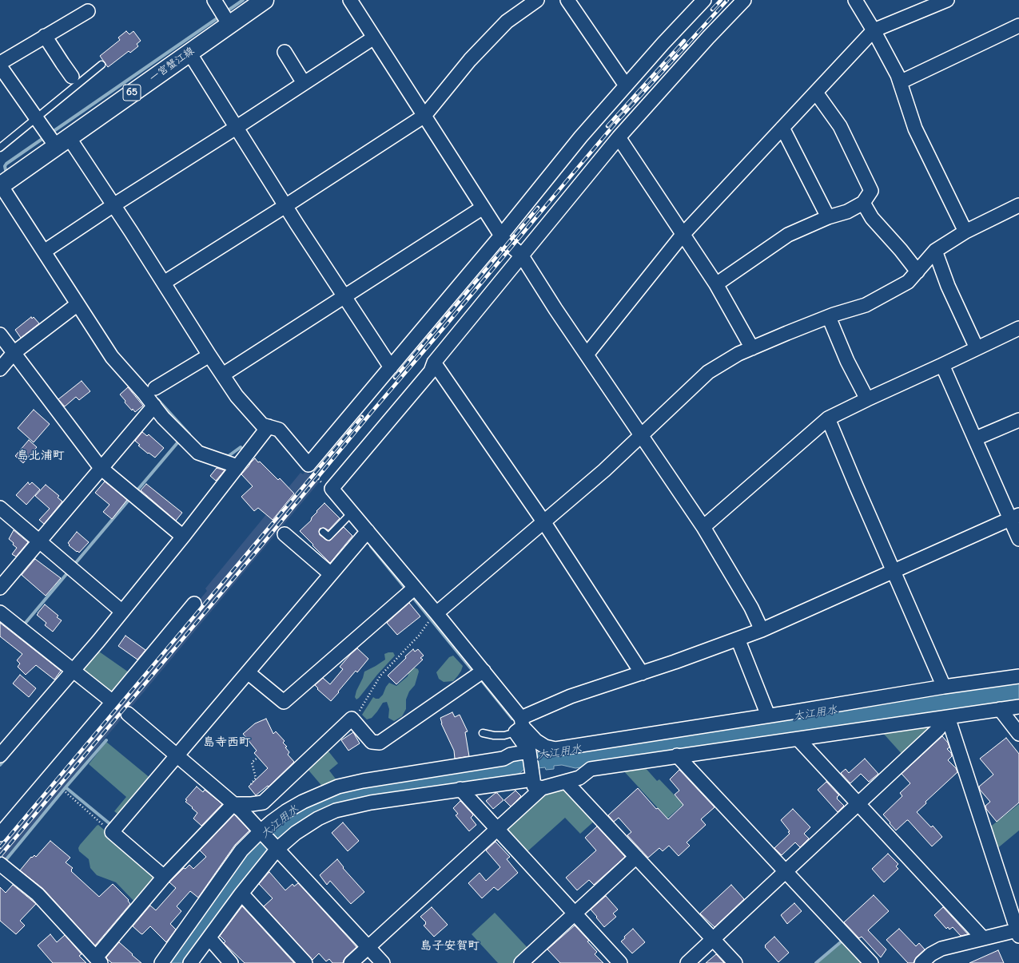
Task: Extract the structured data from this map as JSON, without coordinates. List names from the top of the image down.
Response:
{
  "streets": {
    "main road": ["一宮蟹江線", "65"]
  },
  "districts": ["島北浦町", "島寺西町", "島子安賀町"],
  "water": ["大江用水"]
}
